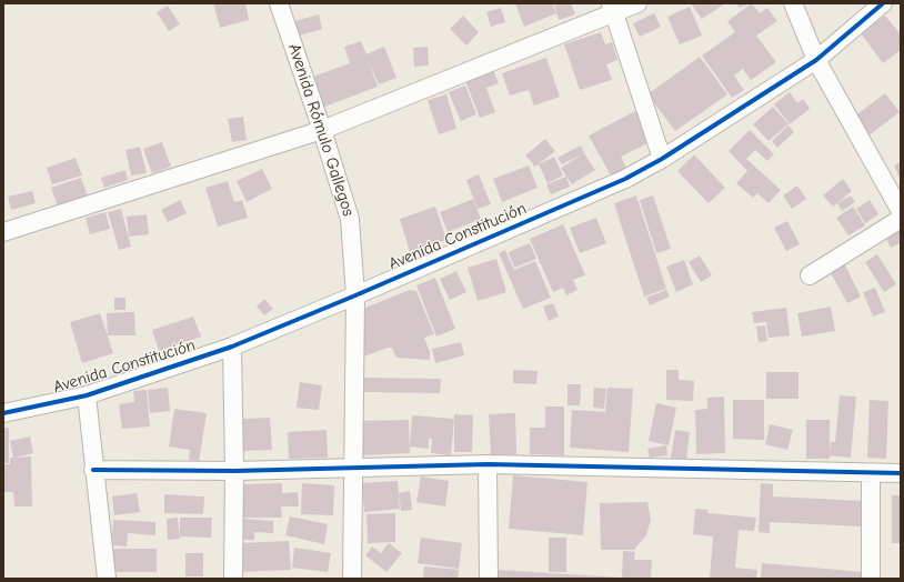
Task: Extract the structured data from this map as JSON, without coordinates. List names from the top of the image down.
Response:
{
  "streets": {
    "street": ["Avenida Rómulo Gallegos", "Avenida Constitución"]
  },
  "crossings": [
    ["Avenida Rómulo Gallegos", "Avenida Constitución"]
  ]
}
